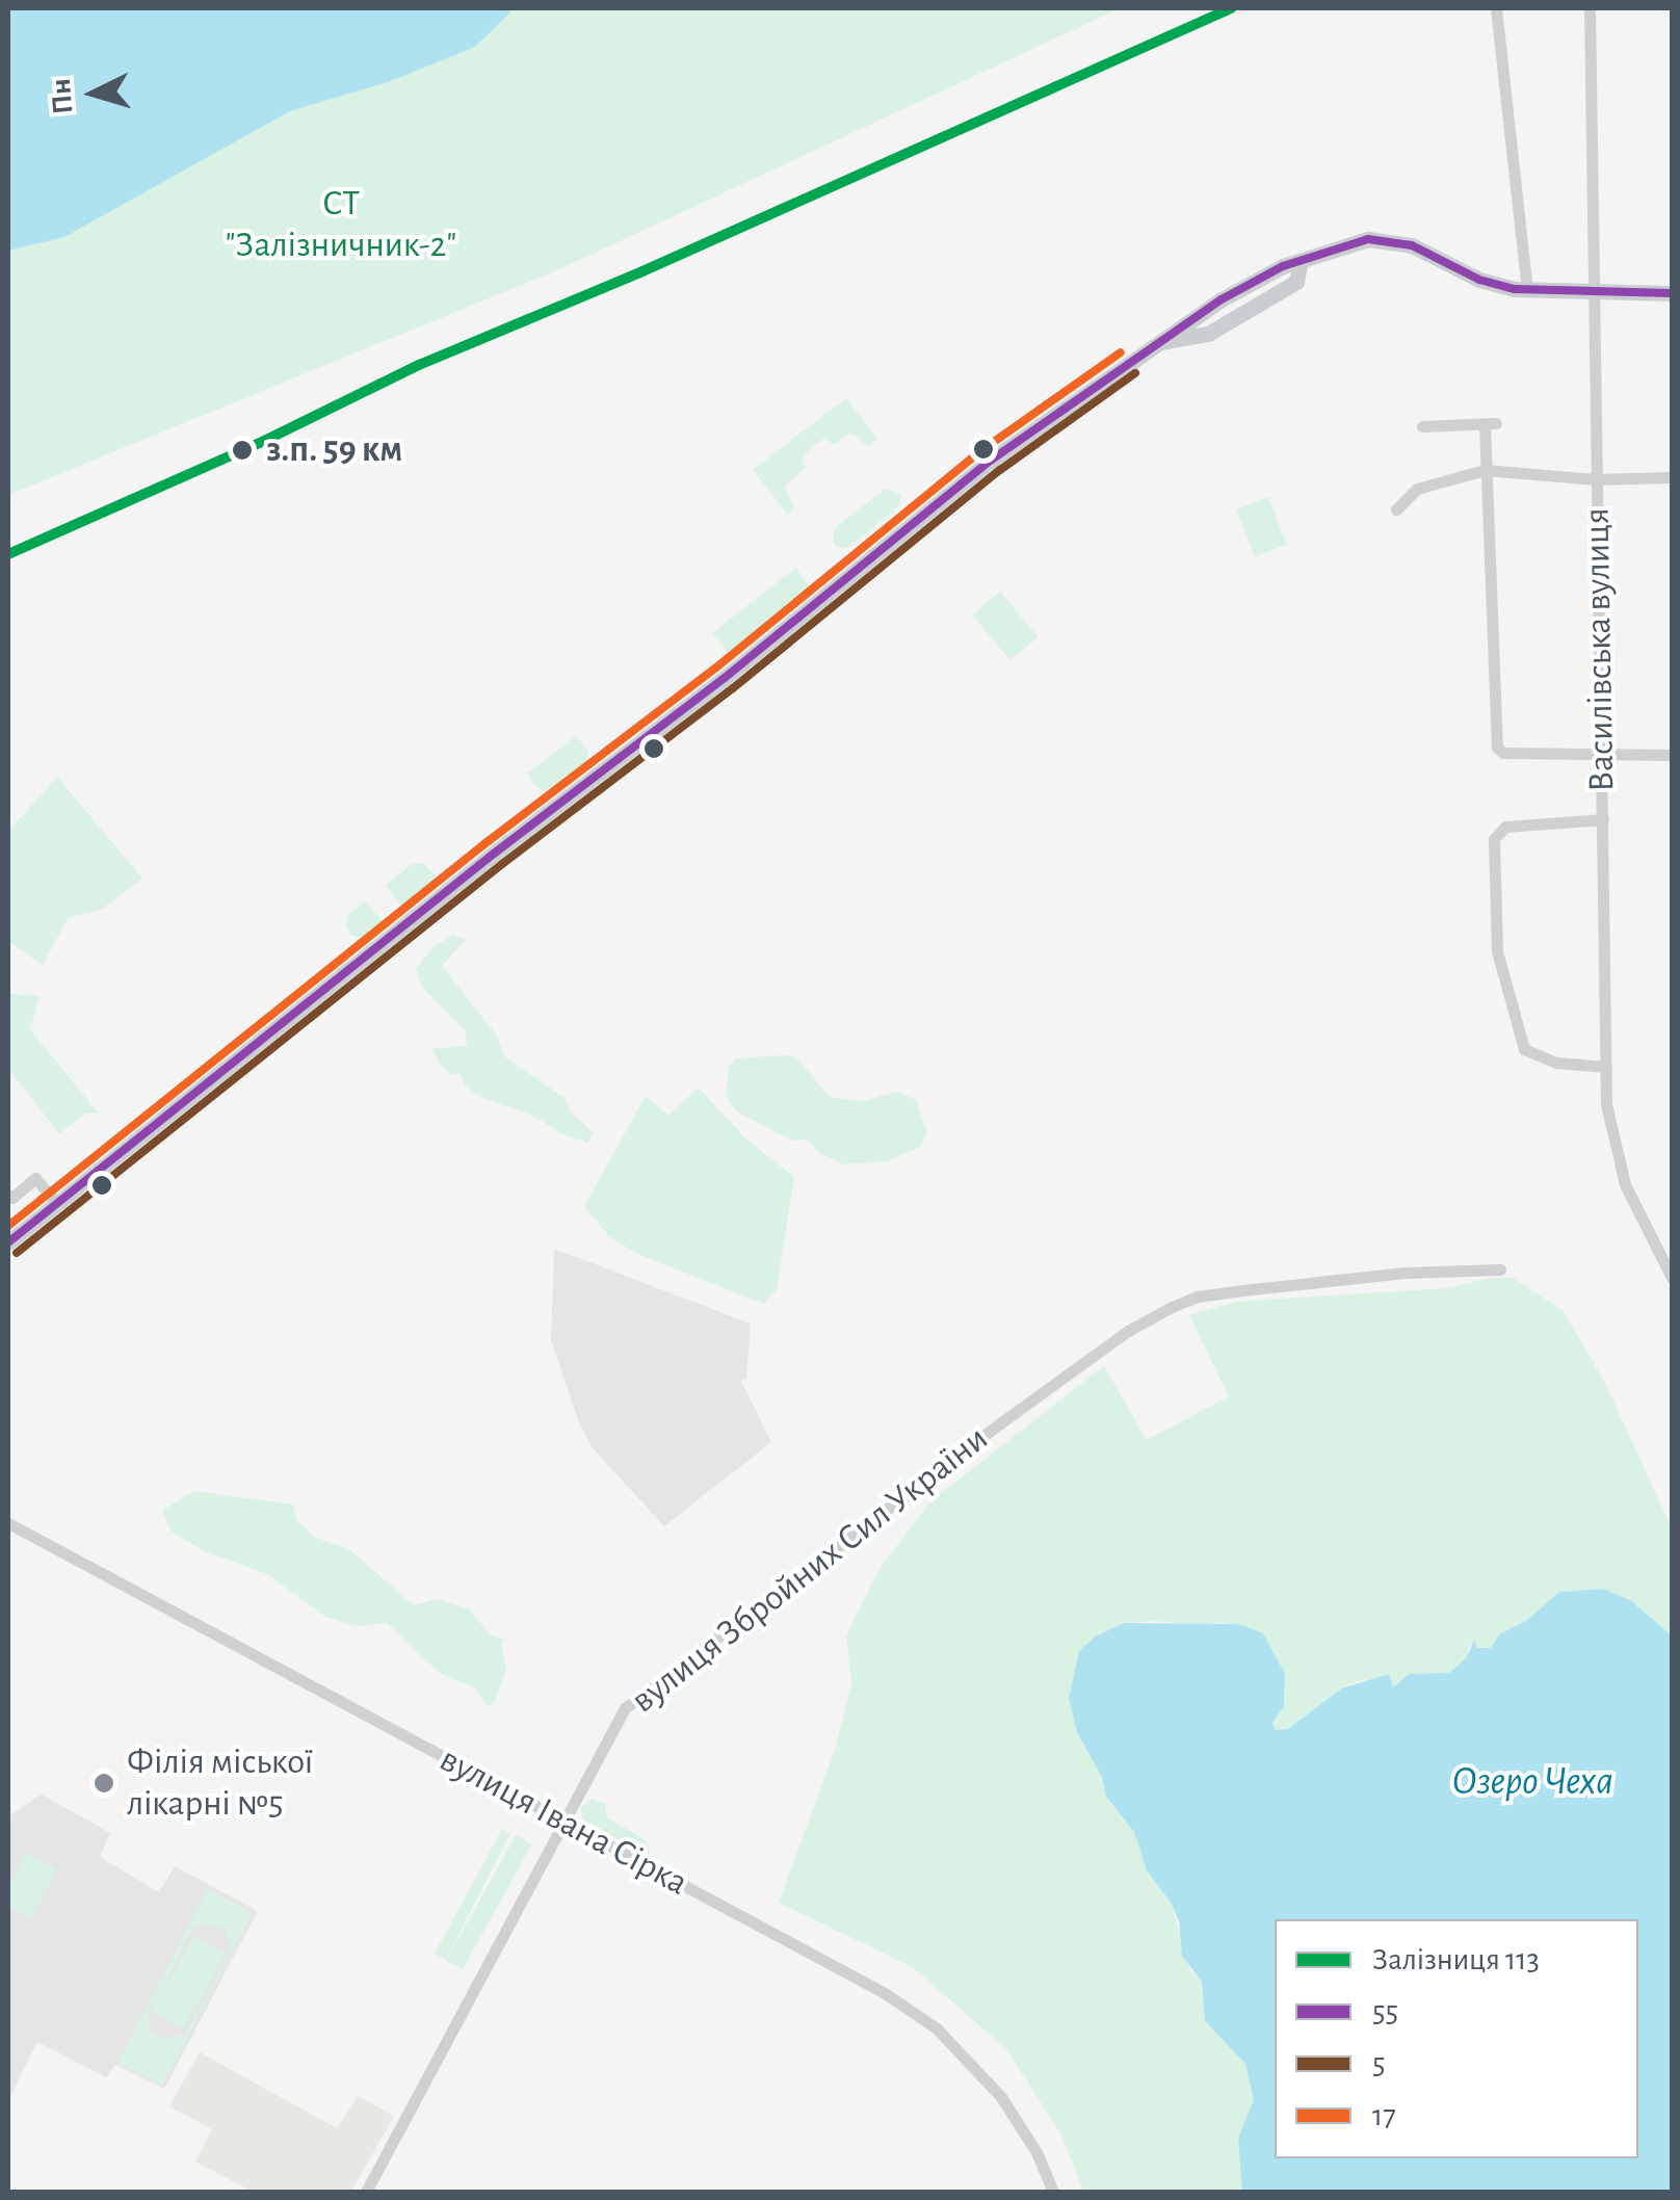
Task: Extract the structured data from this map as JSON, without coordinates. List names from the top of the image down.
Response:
{
  "streets": {
    "street": ["Василівська вулиця", "вулиця Збройних Сил України", "вулиця Івана Сірка"]
  },
  "crossings": [
    ["вулиця Збройних Сил України", "вулиця Івана Сірка"]
  ],
  "water": ["Озеро Чеха"],
  "parks": ["СТ \"Залізничник-2\""],
  "places": ["з.п. 59 км", "Філія міської лікарні №5"],
  "lines": [
    "rail line 113",
    "transit line 55",
    "transit line 17",
    "transit line 5"
  ],
  "legend": [
    "Залізниця 113",
    "55",
    "5",
    "17"
  ],
  "north": "left"
}
